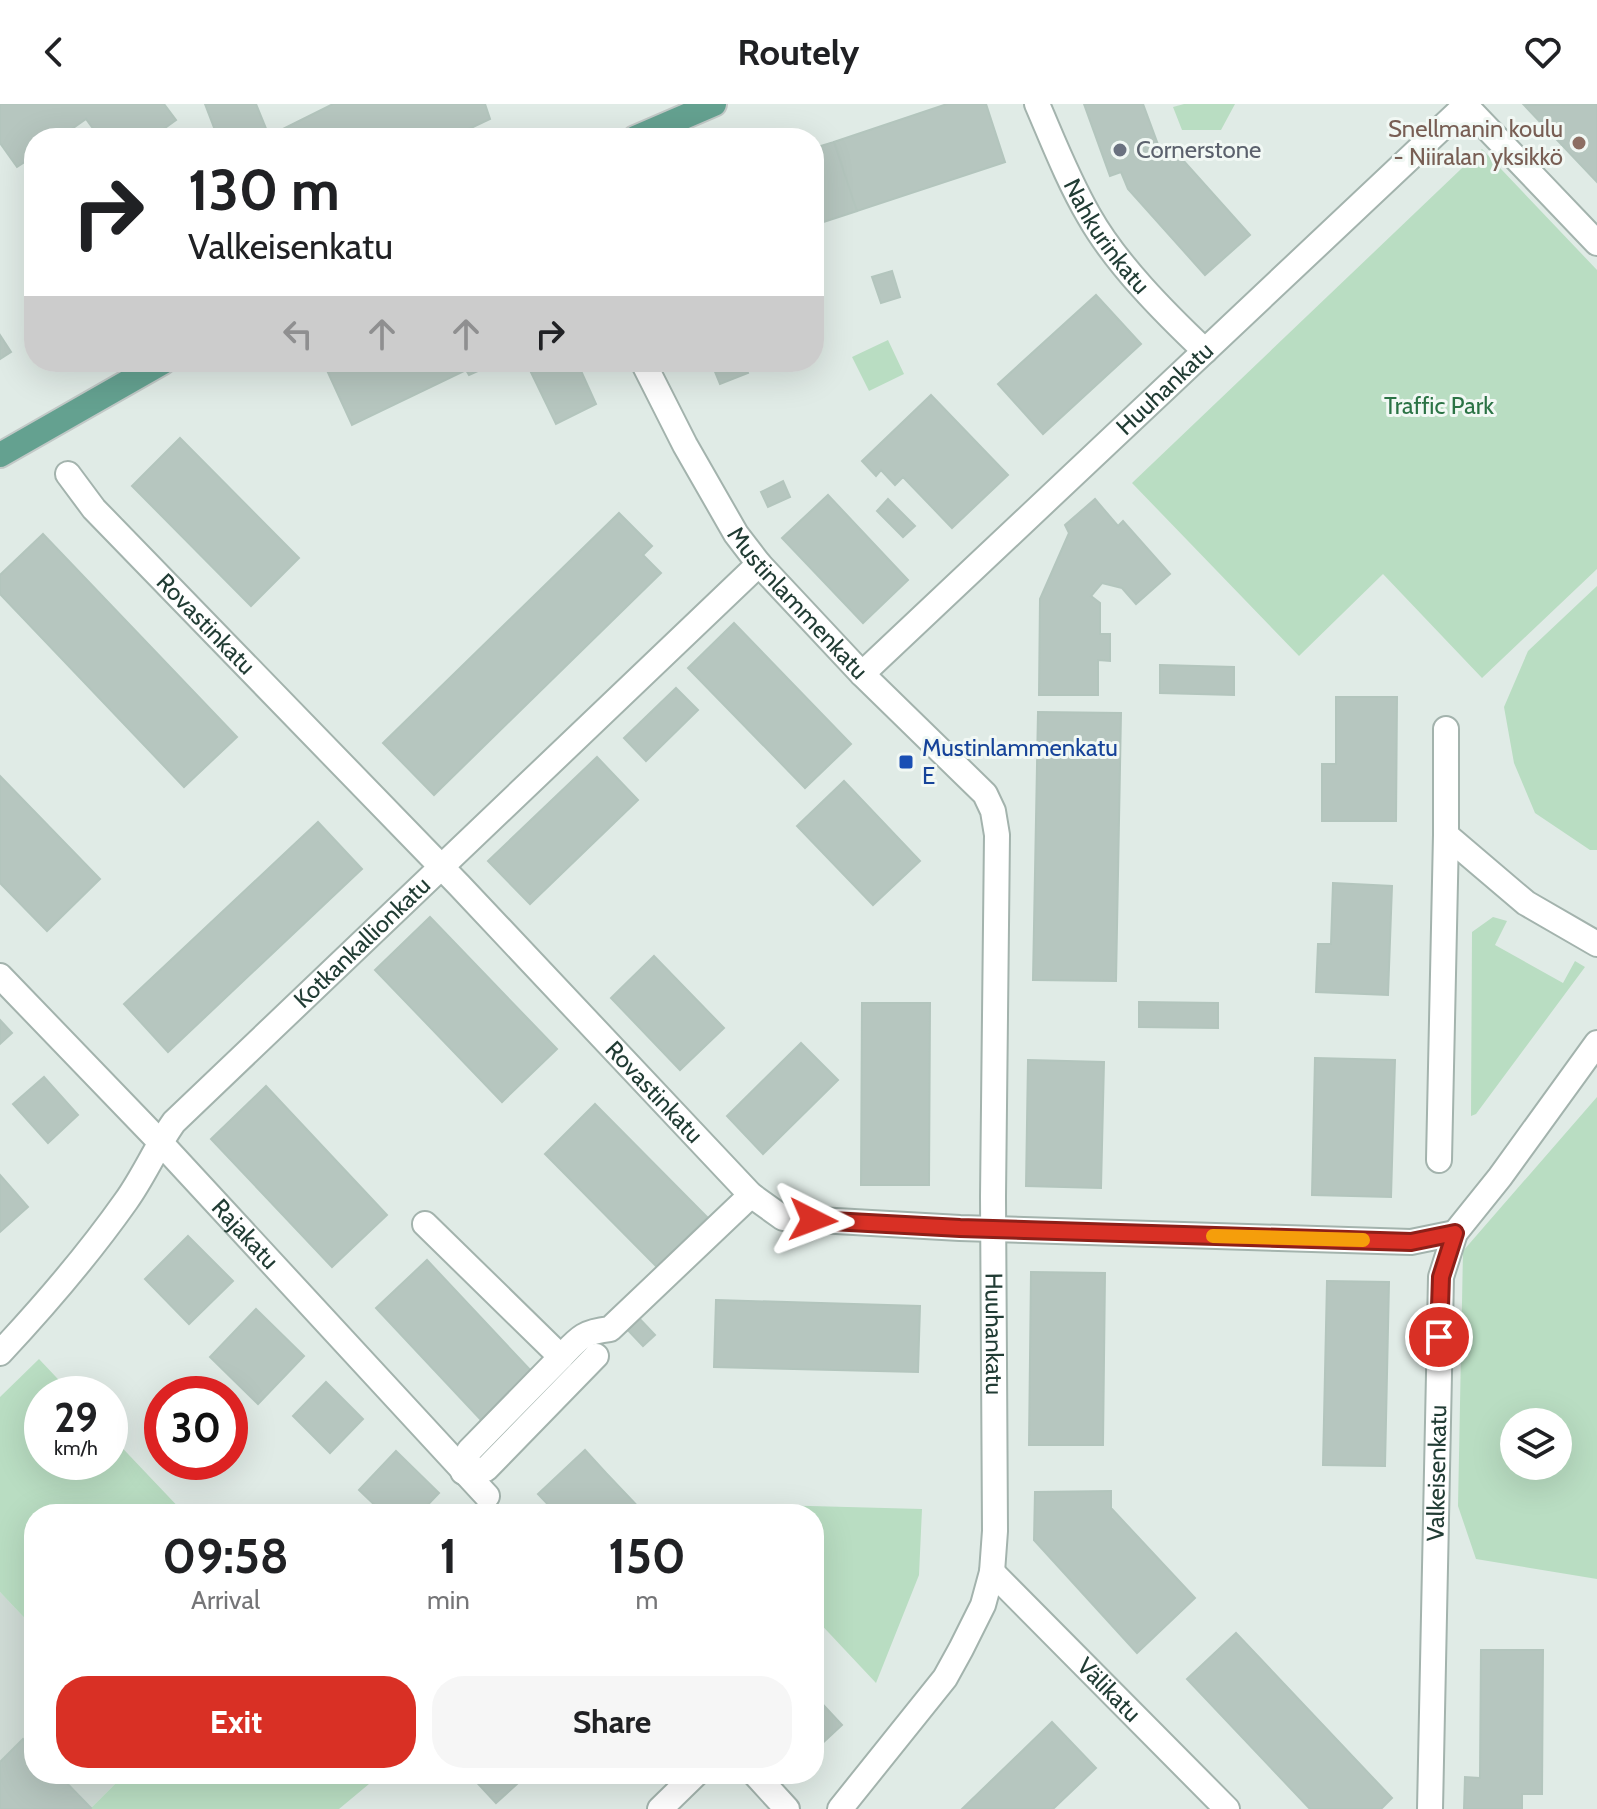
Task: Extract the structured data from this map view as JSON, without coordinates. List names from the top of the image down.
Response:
{
  "streets": {
    "street": [
      "Nahkurinkatu",
      "Huuhankatu",
      "Mustinlammenkatu",
      "Rovastinkatu",
      "Kotkankallionkatu",
      "Rajakatu",
      "Valkeisenkatu",
      "Välikatu"
    ]
  },
  "crossings": [
    ["Nahkurinkatu", "Huuhankatu"],
    ["Huuhankatu", "Mustinlammenkatu"],
    ["Huuhankatu", "Rovastinkatu"],
    ["Huuhankatu", "Välikatu"],
    ["Mustinlammenkatu", "Kotkankallionkatu"],
    ["Rovastinkatu", "Kotkankallionkatu"],
    ["Rovastinkatu", "Valkeisenkatu"],
    ["Kotkankallionkatu", "Rajakatu"]
  ],
  "parks": ["Traffic Park"],
  "places": {
    "other": ["Snellmanin koulu - Niiralan yksikkö", "Cornerstone"],
    "transit": ["Mustinlammenkatu E"]
  },
  "page": {
    "header": "Routely",
    "turn": ["130 m", "Valkeisenkatu"],
    "speed": "29 km/h",
    "limit": "30",
    "eta": [
      "09:58",
      "Arrival",
      "1",
      "min",
      "150",
      "m"
    ],
    "buttons": ["Exit", "Share"]
  }
}
